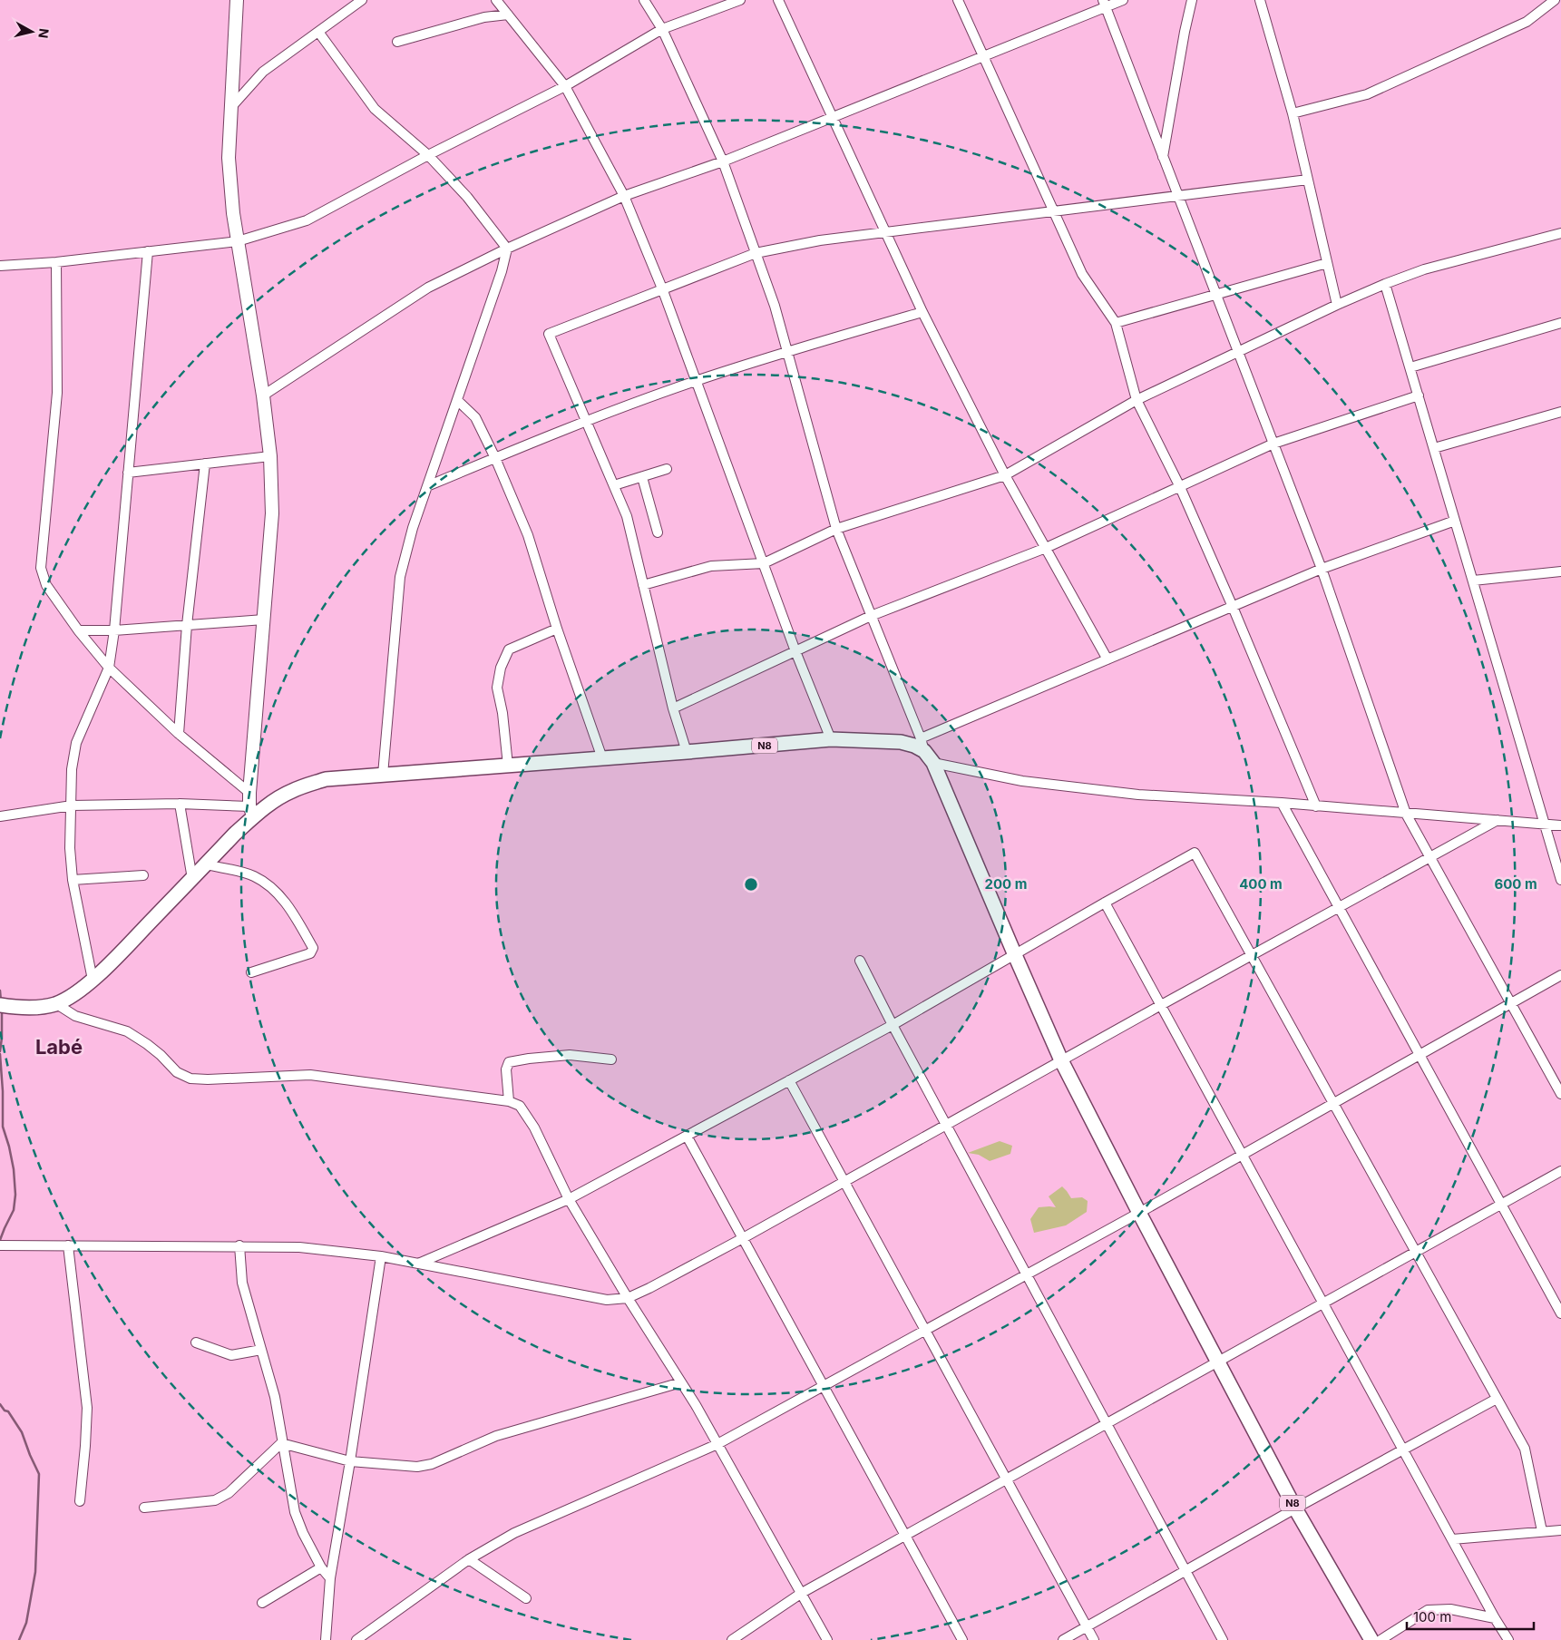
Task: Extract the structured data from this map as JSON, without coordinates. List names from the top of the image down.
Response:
{
  "streets": {
    "main road": ["N8"]
  },
  "districts": ["Labé"],
  "scale_bar": "100 m",
  "north": "right",
  "rings": ["200 m", "400 m", "600 m"]
}
